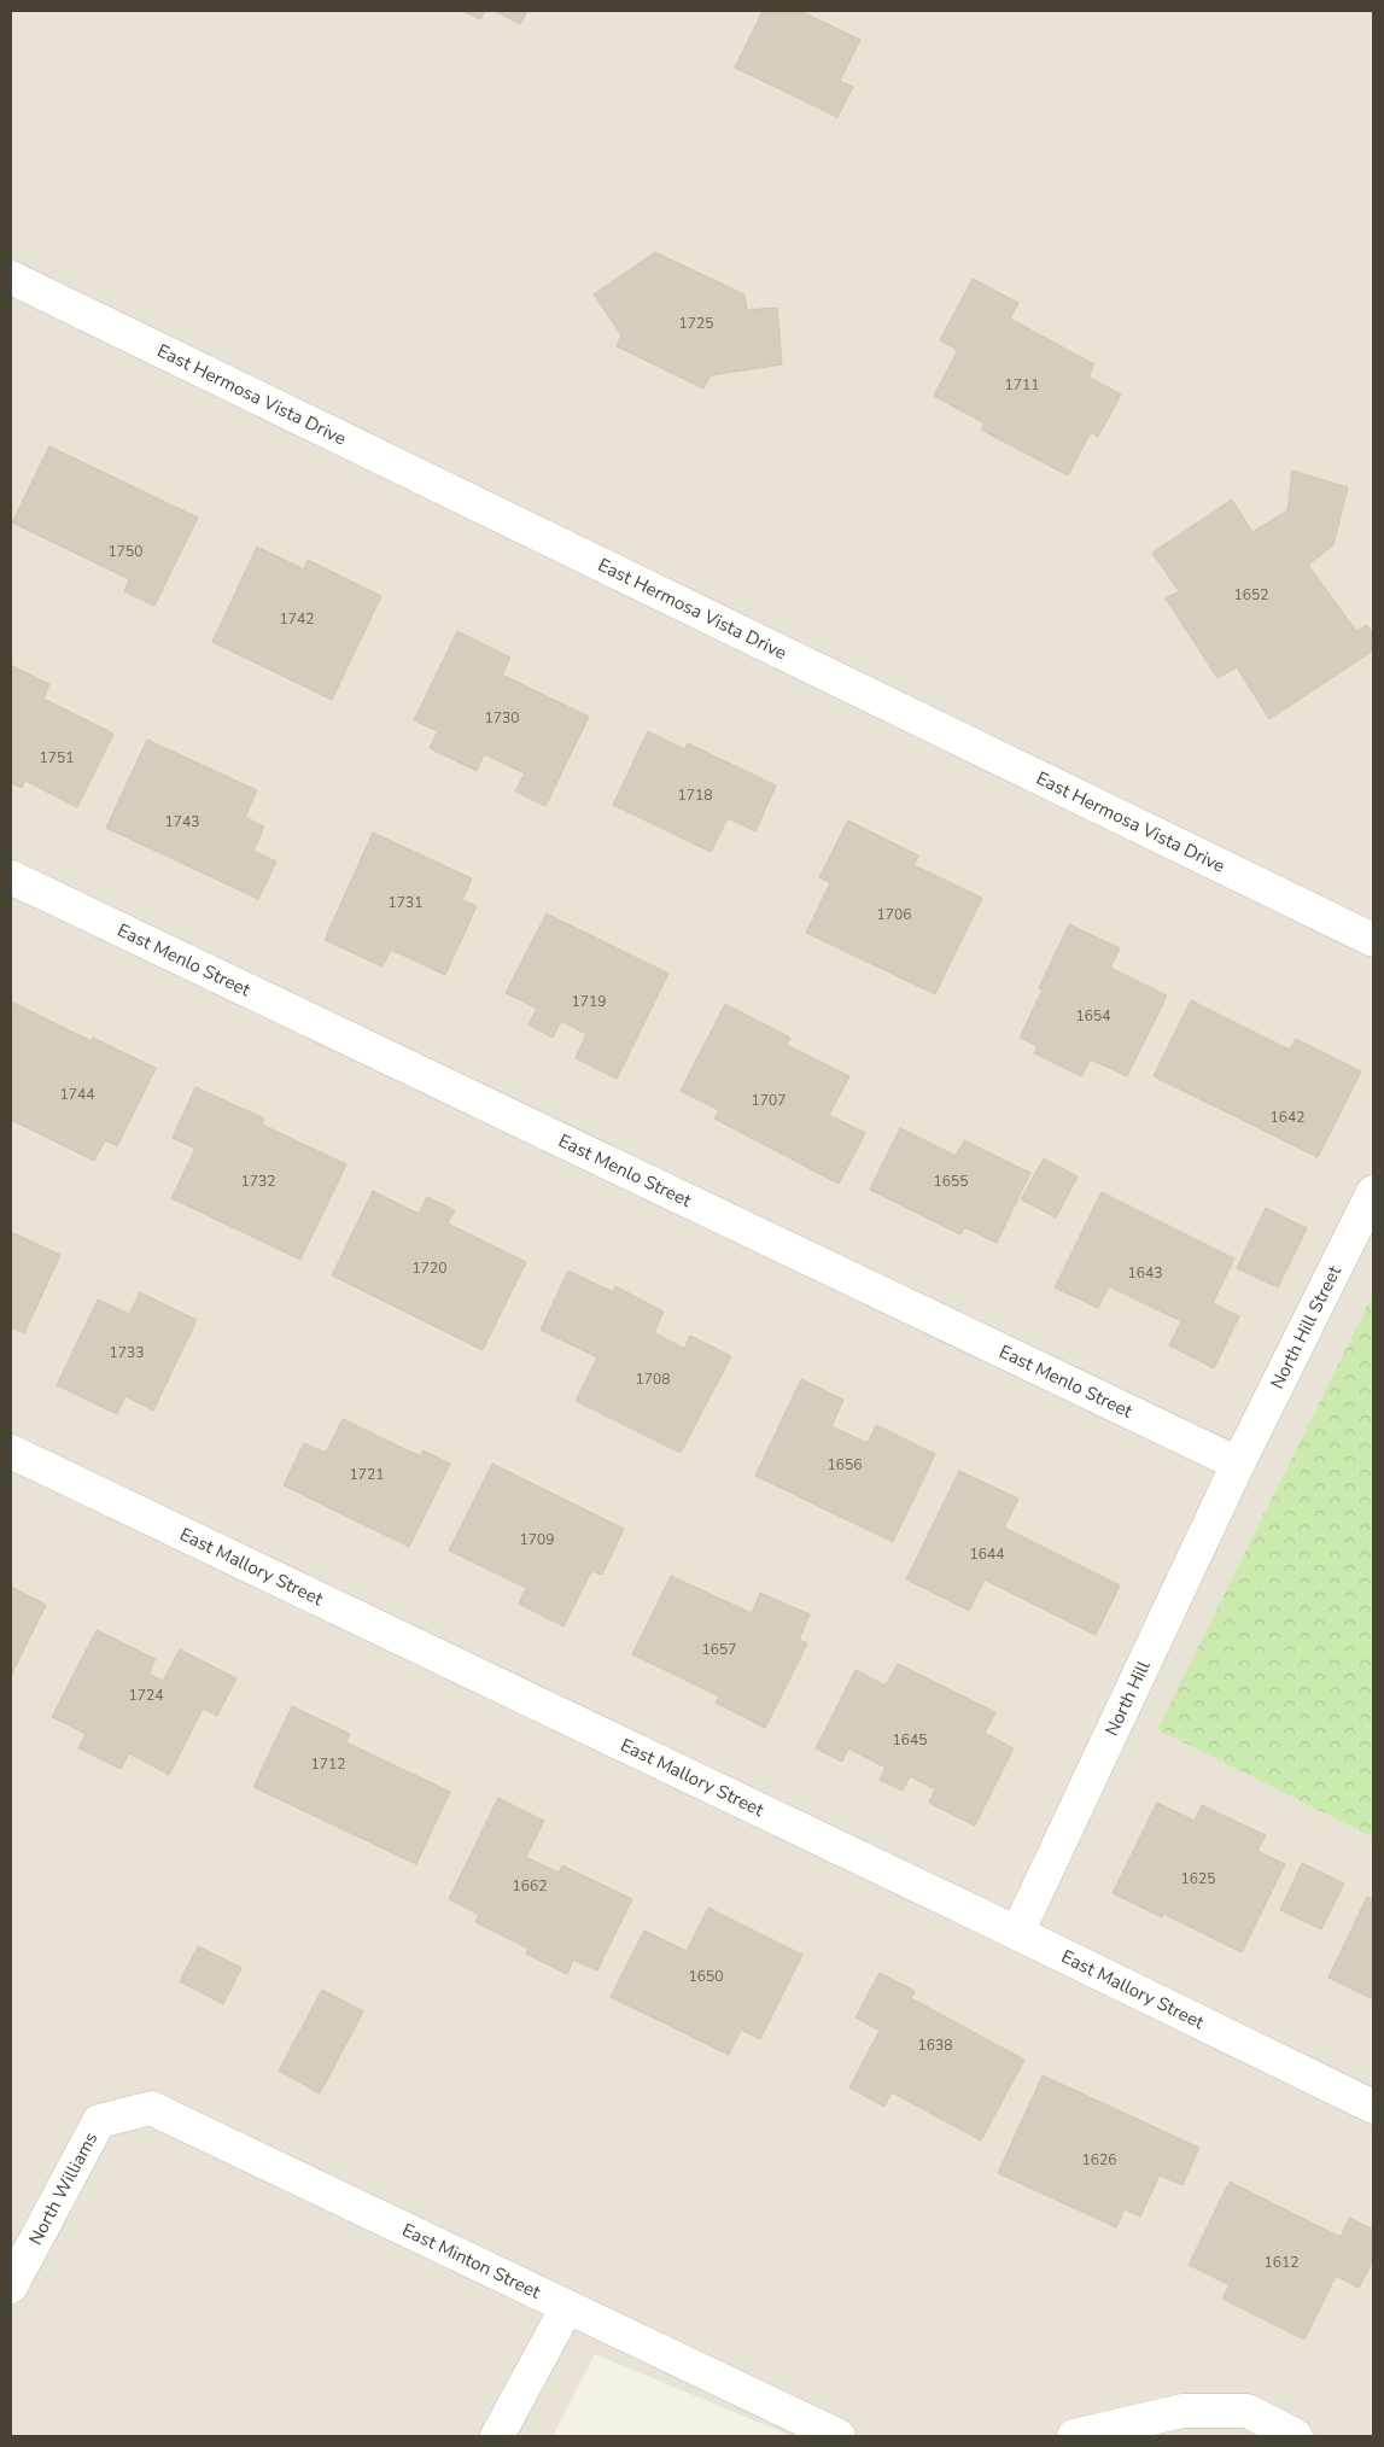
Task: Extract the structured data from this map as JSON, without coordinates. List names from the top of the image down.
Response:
{
  "streets": {
    "street": [
      "East Hermosa Vista Drive",
      "East Menlo Street",
      "North Hill Street",
      "East Mallory Street",
      "North Hill",
      "North Williams",
      "East Minton Street"
    ]
  },
  "crossings": [
    ["East Menlo Street", "North Hill Street"],
    ["East Menlo Street", "North Hill"],
    ["North Hill Street", "North Hill"],
    ["East Mallory Street", "North Hill"],
    ["North Williams", "East Minton Street"]
  ],
  "house_numbers": [
    "1725",
    "1711",
    "1750",
    "1652",
    "1742",
    "1730",
    "1751",
    "1718",
    "1743",
    "1731",
    "1706",
    "1719",
    "1654",
    "1744",
    "1707",
    "1642",
    "1732",
    "1655",
    "1720",
    "1643",
    "1733",
    "1708",
    "1656",
    "1721",
    "1709",
    "1644",
    "1657",
    "1724",
    "1645",
    "1712",
    "1625",
    "1662",
    "1650",
    "1638",
    "1626",
    "1612"
  ]
}
